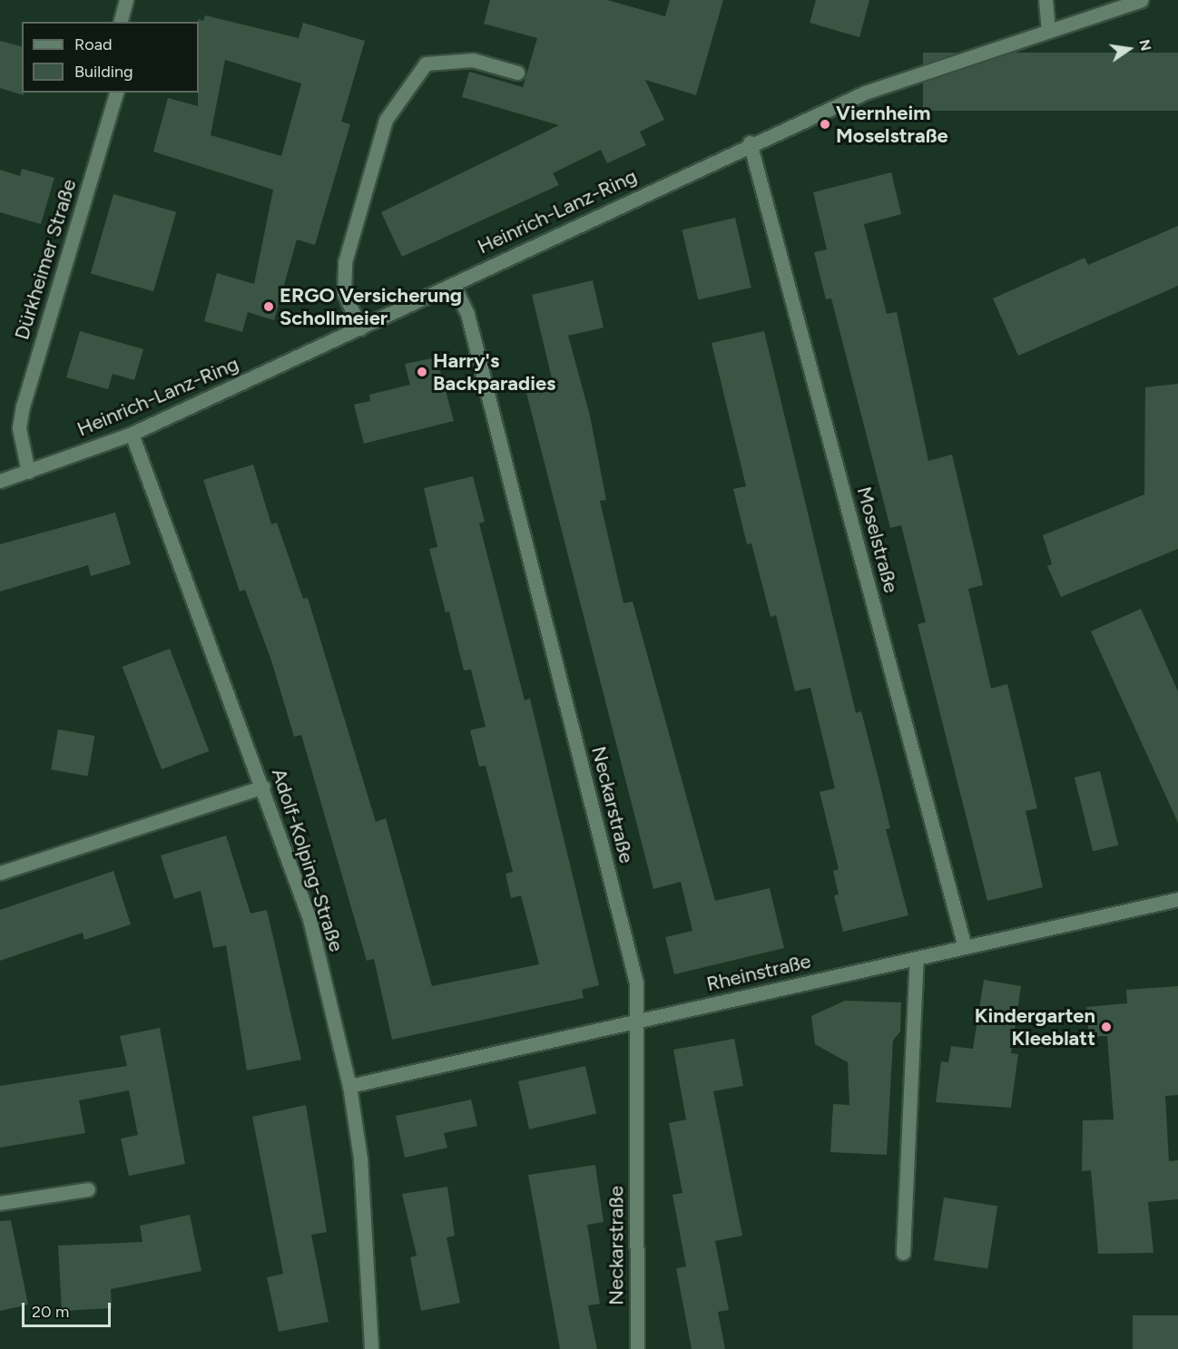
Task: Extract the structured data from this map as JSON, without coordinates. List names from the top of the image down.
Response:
{
  "streets": {
    "street": [
      "Heinrich-Lanz-Ring",
      "Dürkheimer Straße",
      "Moselstraße",
      "Neckarstraße",
      "Adolf-Kolping-Straße",
      "Rheinstraße"
    ]
  },
  "crossings": [
    ["Heinrich-Lanz-Ring", "Dürkheimer Straße"],
    ["Heinrich-Lanz-Ring", "Moselstraße"],
    ["Heinrich-Lanz-Ring", "Neckarstraße"],
    ["Heinrich-Lanz-Ring", "Adolf-Kolping-Straße"],
    ["Moselstraße", "Rheinstraße"],
    ["Neckarstraße", "Rheinstraße"],
    ["Adolf-Kolping-Straße", "Rheinstraße"]
  ],
  "places": [
    "Viernheim Moselstraße",
    "ERGO Versicherung Schollmeier",
    "Harry's Backparadies",
    "Kindergarten Kleeblatt"
  ],
  "legend": ["Road", "Building"],
  "scale_bar": "20 m",
  "north": "right"
}
